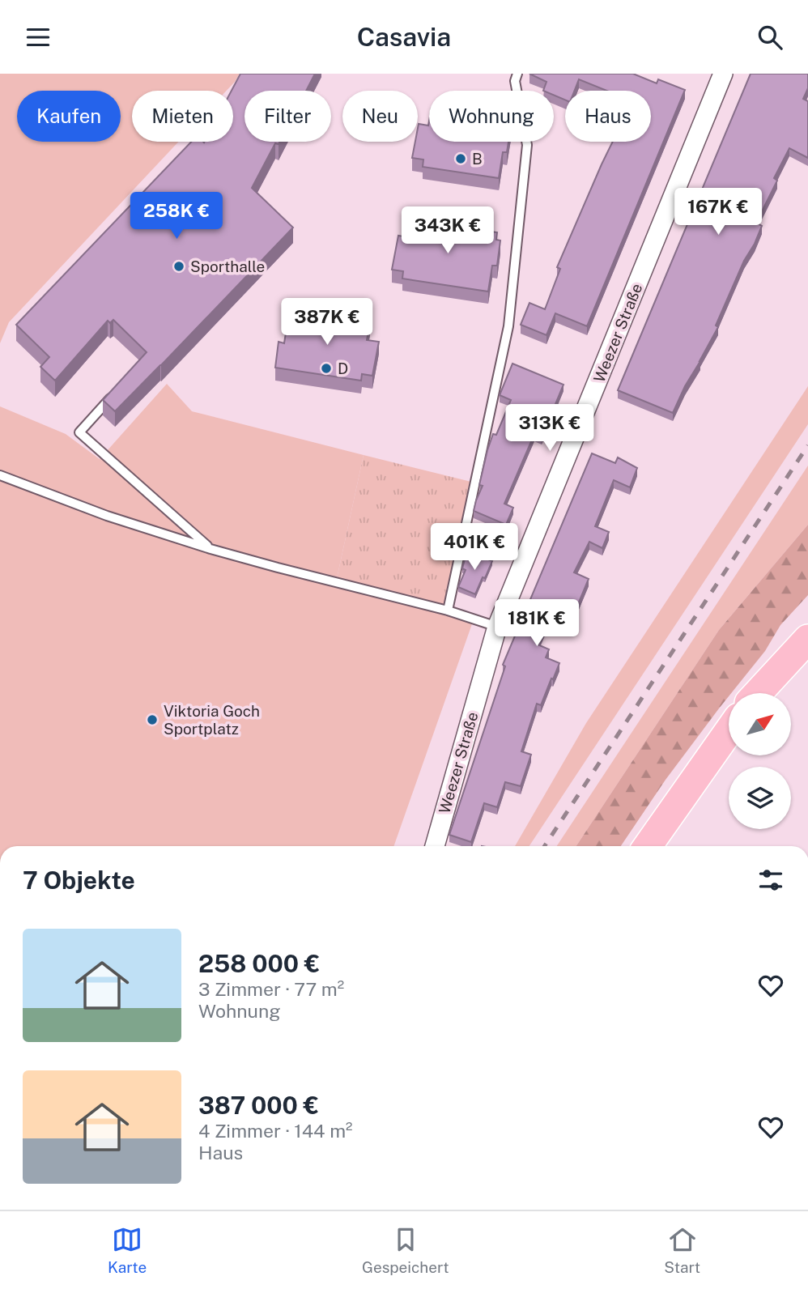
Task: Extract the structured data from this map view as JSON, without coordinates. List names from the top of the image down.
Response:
{
  "streets": {
    "street": ["Weezer Straße"]
  },
  "places": [
    "B",
    "Sporthalle",
    "D",
    "Viktoria Goch Sportplatz"
  ],
  "north": "top right",
  "page": {
    "header": "Casavia",
    "chip": [
      "Kaufen",
      "Mieten",
      "Filter",
      "Neu",
      "Wohnung",
      "Haus"
    ],
    "price": [
      "167K €",
      "258K €",
      "343K €",
      "387K €",
      "313K €",
      "401K €",
      "181K €"
    ],
    "heading": "7 Objekte",
    "list": [
      {
        "name": "258 000 €",
        "note": "3 Zimmer · 77 m² · Wohnung"
      },
      {
        "name": "387 000 €",
        "note": "4 Zimmer · 144 m² · Haus"
      }
    ],
    "tabs": ["Karte", "Gespeichert", "Start"]
  }
}
